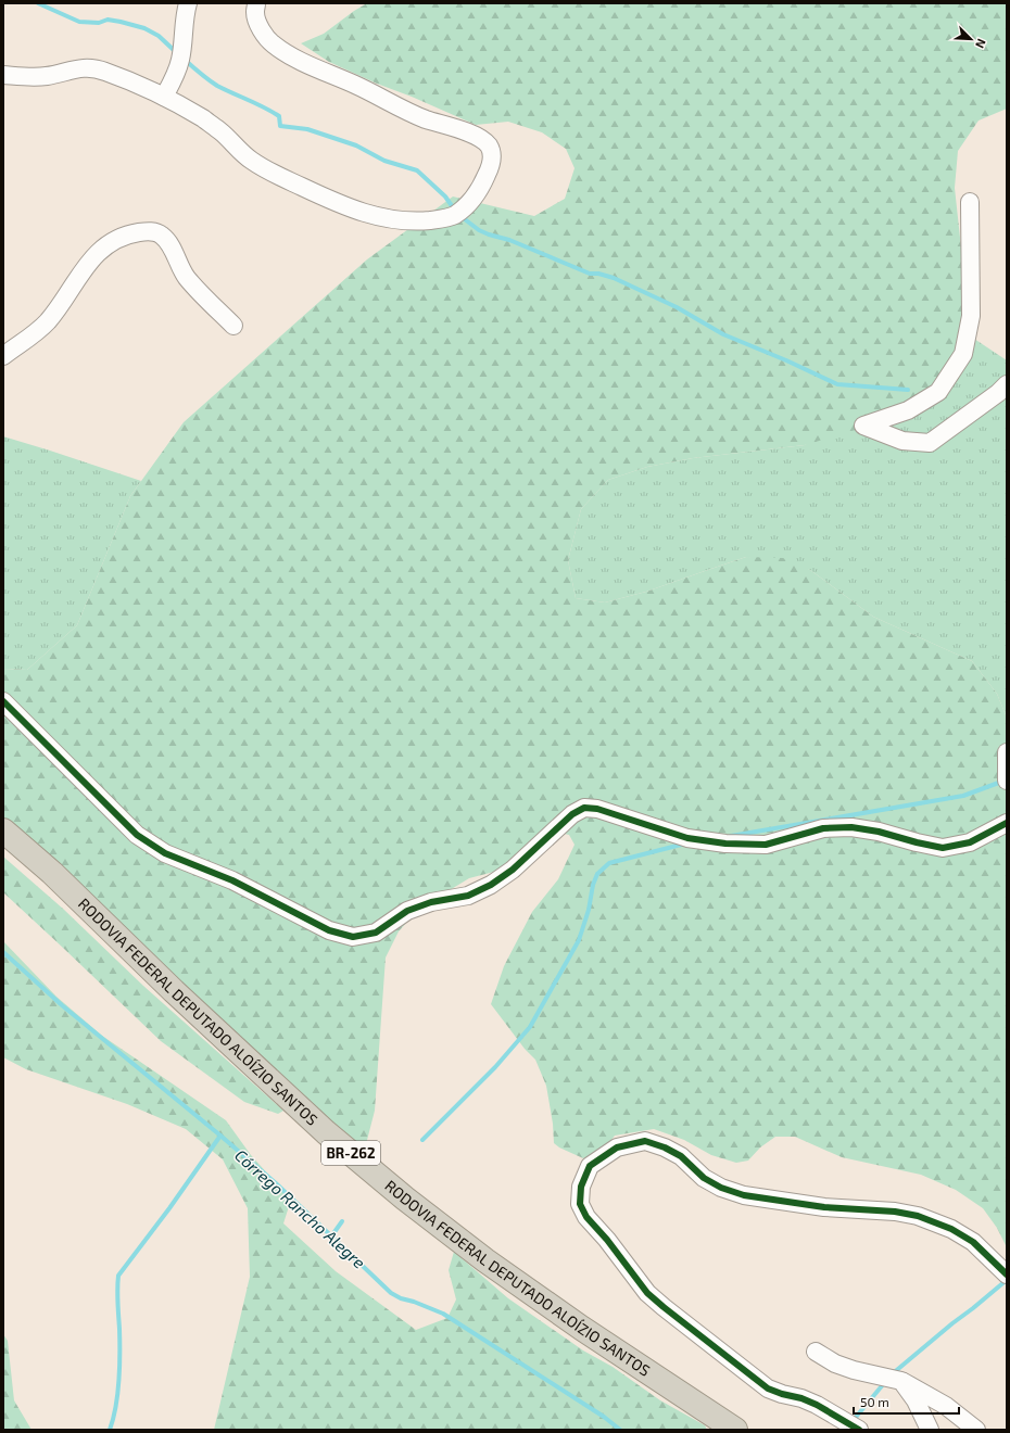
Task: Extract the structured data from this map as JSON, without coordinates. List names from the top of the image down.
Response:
{
  "streets": {
    "highway": ["RODOVIA FEDERAL DEPUTADO ALOÍZIO SANTOS", "BR-262"]
  },
  "water": ["Córrego Rancho Alegre"],
  "scale_bar": "50 m",
  "north": "bottom right"
}
